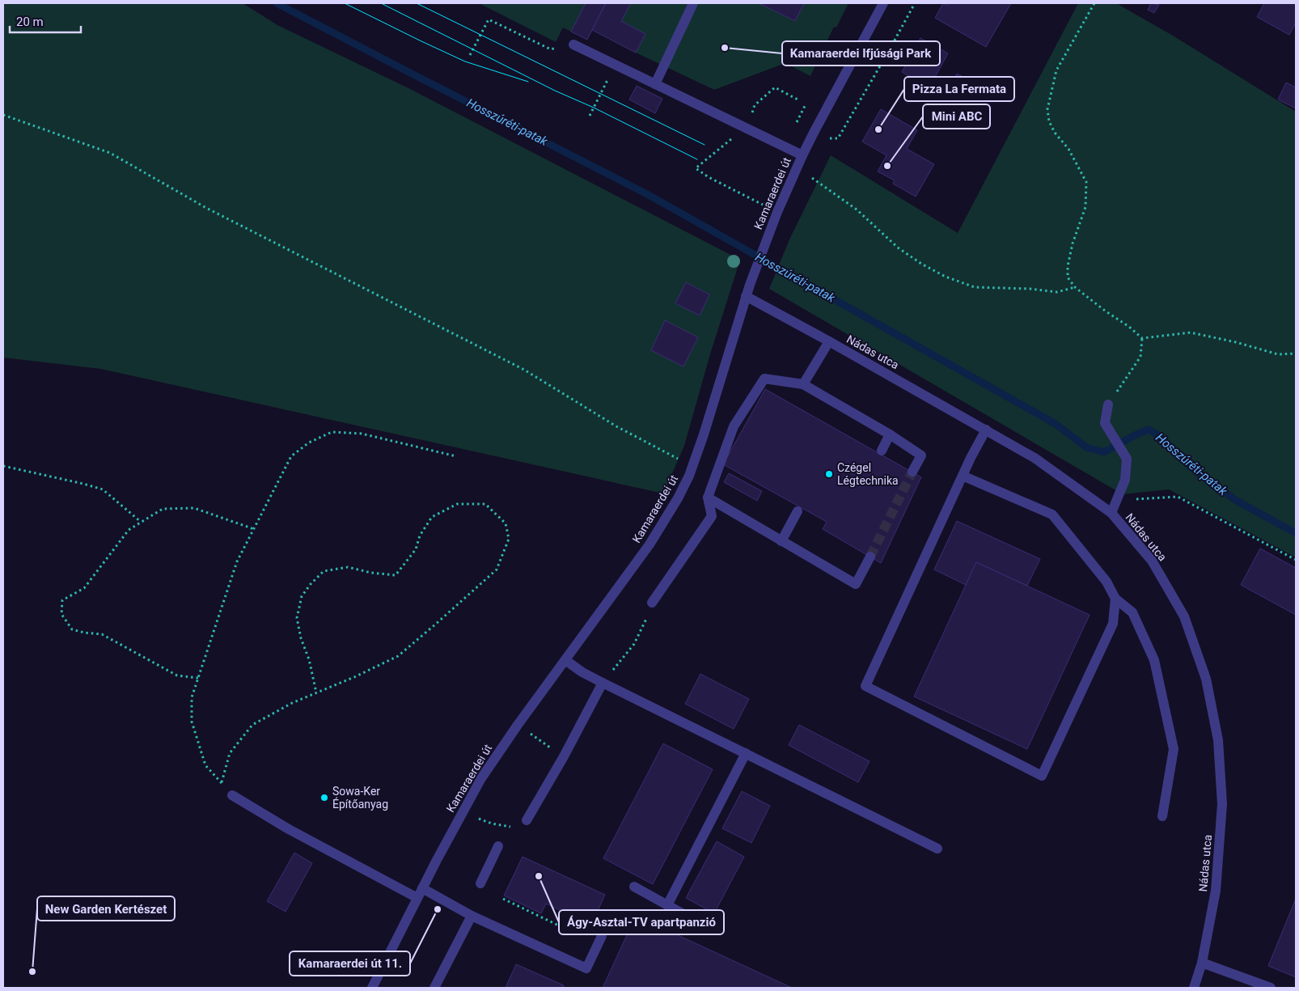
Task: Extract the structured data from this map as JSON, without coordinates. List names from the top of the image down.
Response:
{
  "streets": {
    "street": ["Kamaraerdei út", "Nádas utca"]
  },
  "crossings": [
    ["Kamaraerdei út", "Nádas utca"]
  ],
  "water": ["Hosszúréti-patak"],
  "places": [
    "Kamaraerdei Ifjúsági Park",
    "Pizza La Fermata",
    "Mini ABC",
    "Czégel Légtechnika",
    "Sowa-Ker Építőanyag",
    "Ágy-Asztal-TV apartpanzió",
    "Kamaraerdei út 11.",
    "New Garden Kertészet"
  ],
  "scale_bar": "20 m"
}
